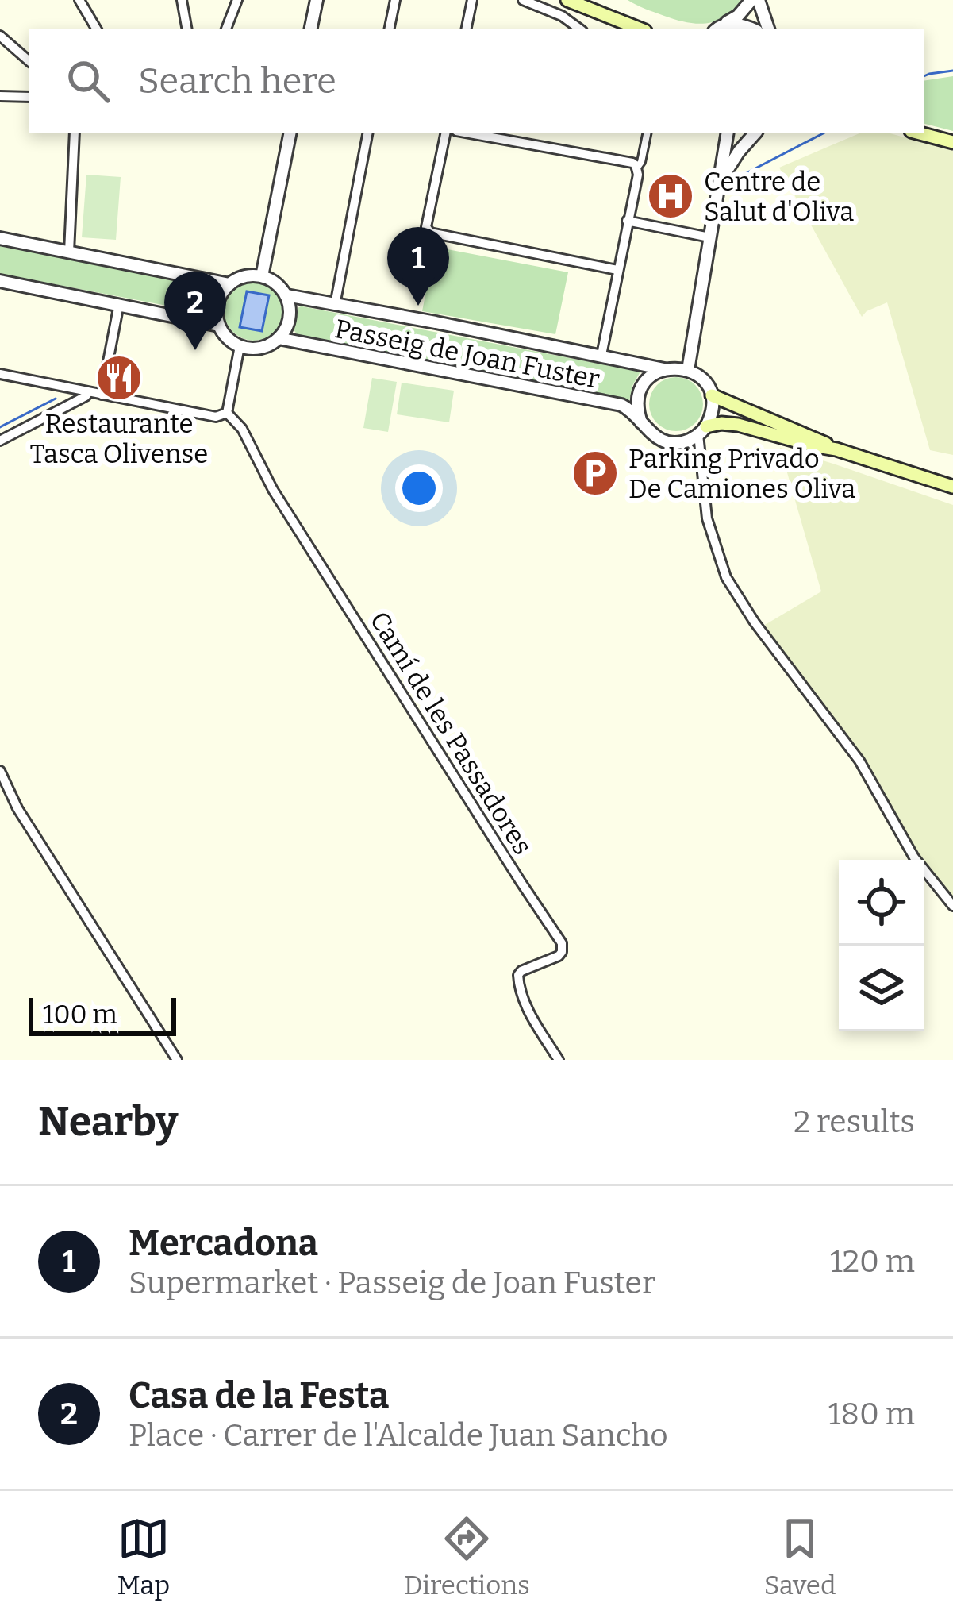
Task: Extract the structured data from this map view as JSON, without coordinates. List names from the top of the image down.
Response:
{
  "streets": {
    "street": ["Passeig de Joan Fuster", "Camí de les Passadores"]
  },
  "places": {
    "hospital": ["Centre de Salut d'Oliva"],
    "restaurant": ["Restaurante Tasca Olivense"],
    "parking": ["Parking Privado De Camiones Oliva"]
  },
  "scale_bar": "100 m",
  "page": {
    "search": "Search here",
    "pins": ["1", "2"],
    "scale": "100 m",
    "heading": ["Nearby", "2 results"],
    "list": [
      {
        "mark": "1",
        "name": "Mercadona",
        "note": "Supermarket · Passeig de Joan Fuster",
        "value": "120 m"
      },
      {
        "mark": "2",
        "name": "Casa de la Festa",
        "note": "Place · Carrer de l'Alcalde Juan Sancho",
        "value": "180 m"
      }
    ],
    "nav": ["Map", "Directions", "Saved"]
  }
}
